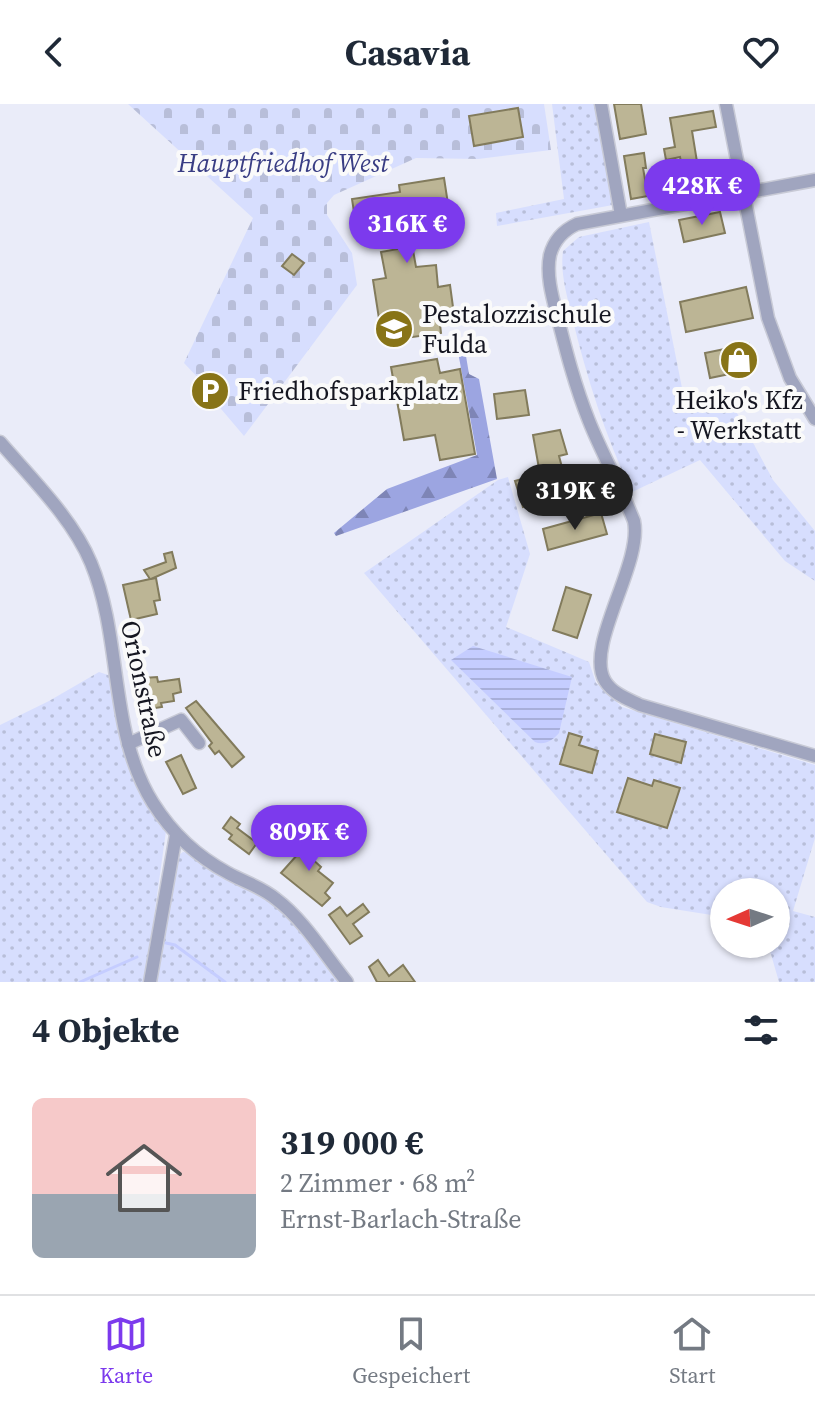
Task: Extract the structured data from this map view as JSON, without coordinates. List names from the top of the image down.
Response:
{
  "streets": {
    "street": ["Orionstraße"]
  },
  "parks": ["Hauptfriedhof West"],
  "places": {
    "school or university": ["Pestalozzischule Fulda"],
    "shop": ["Heiko's Kfz - Werkstatt"],
    "parking": ["Friedhofsparkplatz"]
  },
  "north": "left",
  "page": {
    "header": "Casavia",
    "price": [
      "428K €",
      "316K €",
      "319K €",
      "809K €"
    ],
    "heading": "4 Objekte",
    "list": [
      {
        "name": "319 000 €",
        "note": "2 Zimmer · 68 m² · Ernst-Barlach-Straße"
      }
    ],
    "tabs": ["Karte", "Gespeichert", "Start"]
  }
}
